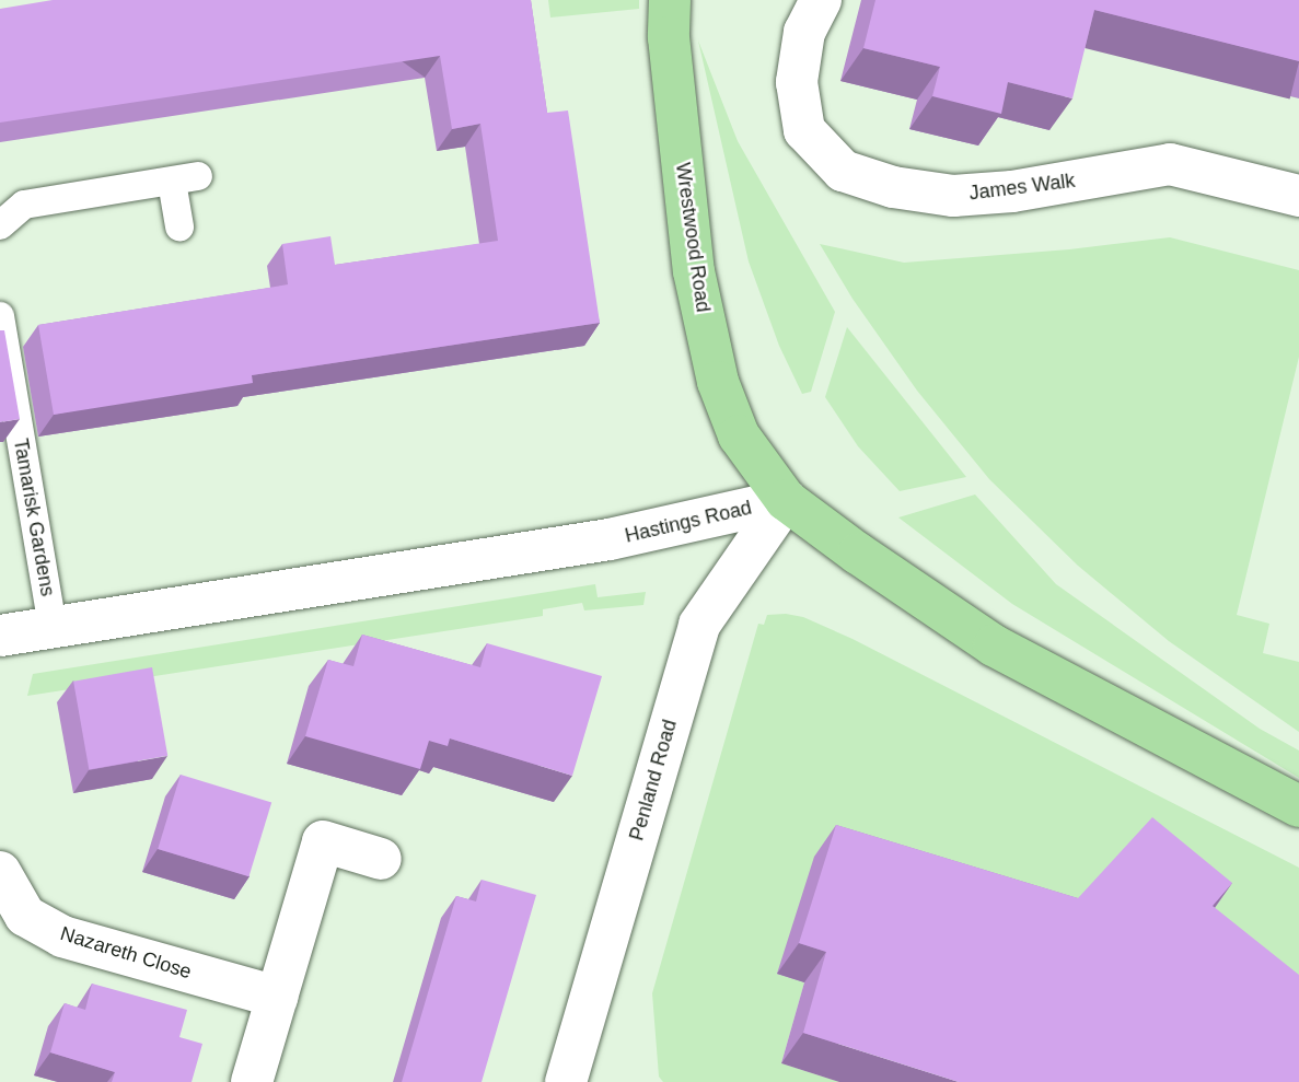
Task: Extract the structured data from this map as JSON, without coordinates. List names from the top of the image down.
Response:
{
  "streets": {
    "main road": ["Wrestwood Road"],
    "street": [
      "James Walk",
      "Hastings Road",
      "Penland Road",
      "Nazareth Close"
    ],
    "lane": ["Tamarisk Gardens"]
  },
  "crossings": [
    ["Wrestwood Road", "Hastings Road"],
    ["Wrestwood Road", "Penland Road"],
    ["Tamarisk Gardens", "Hastings Road"],
    ["Hastings Road", "Penland Road"]
  ]
}
